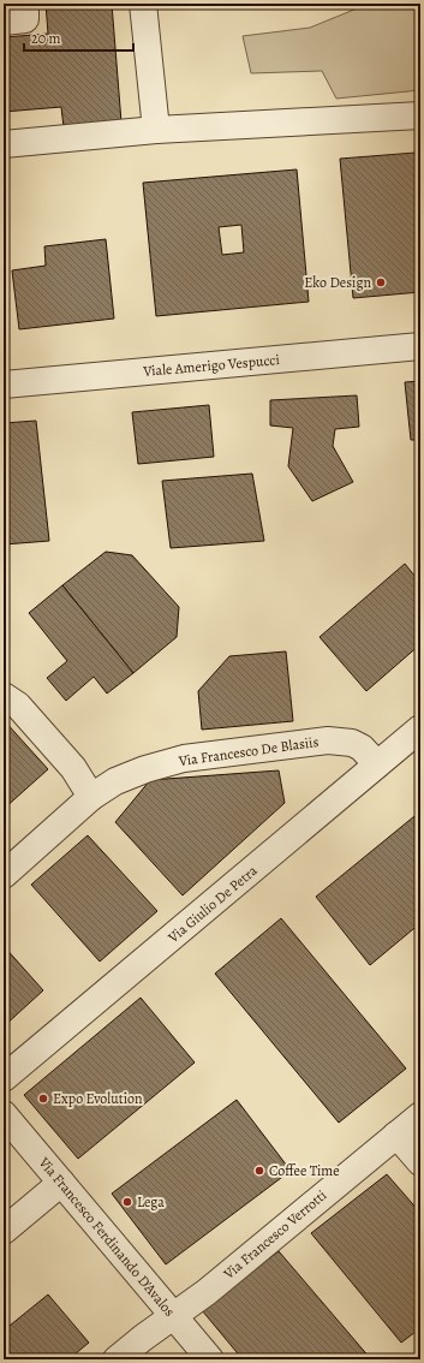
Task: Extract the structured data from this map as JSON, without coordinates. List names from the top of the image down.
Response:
{
  "streets": {
    "street": [
      "Viale Amerigo Vespucci",
      "Via Francesco De Blasiis",
      "Via Giulio De Petra",
      "Via Francesco Verrotti",
      "Via Francesco Ferdinando D'Avalos"
    ]
  },
  "crossings": [
    ["Via Francesco De Blasiis", "Via Giulio De Petra"],
    ["Via Francesco Verrotti", "Via Francesco Ferdinando D'Avalos"]
  ],
  "places": [
    "Eko Design",
    "Expo Evolution",
    "Coffee Time",
    "Lega"
  ],
  "scale_bar": "20 m"
}
